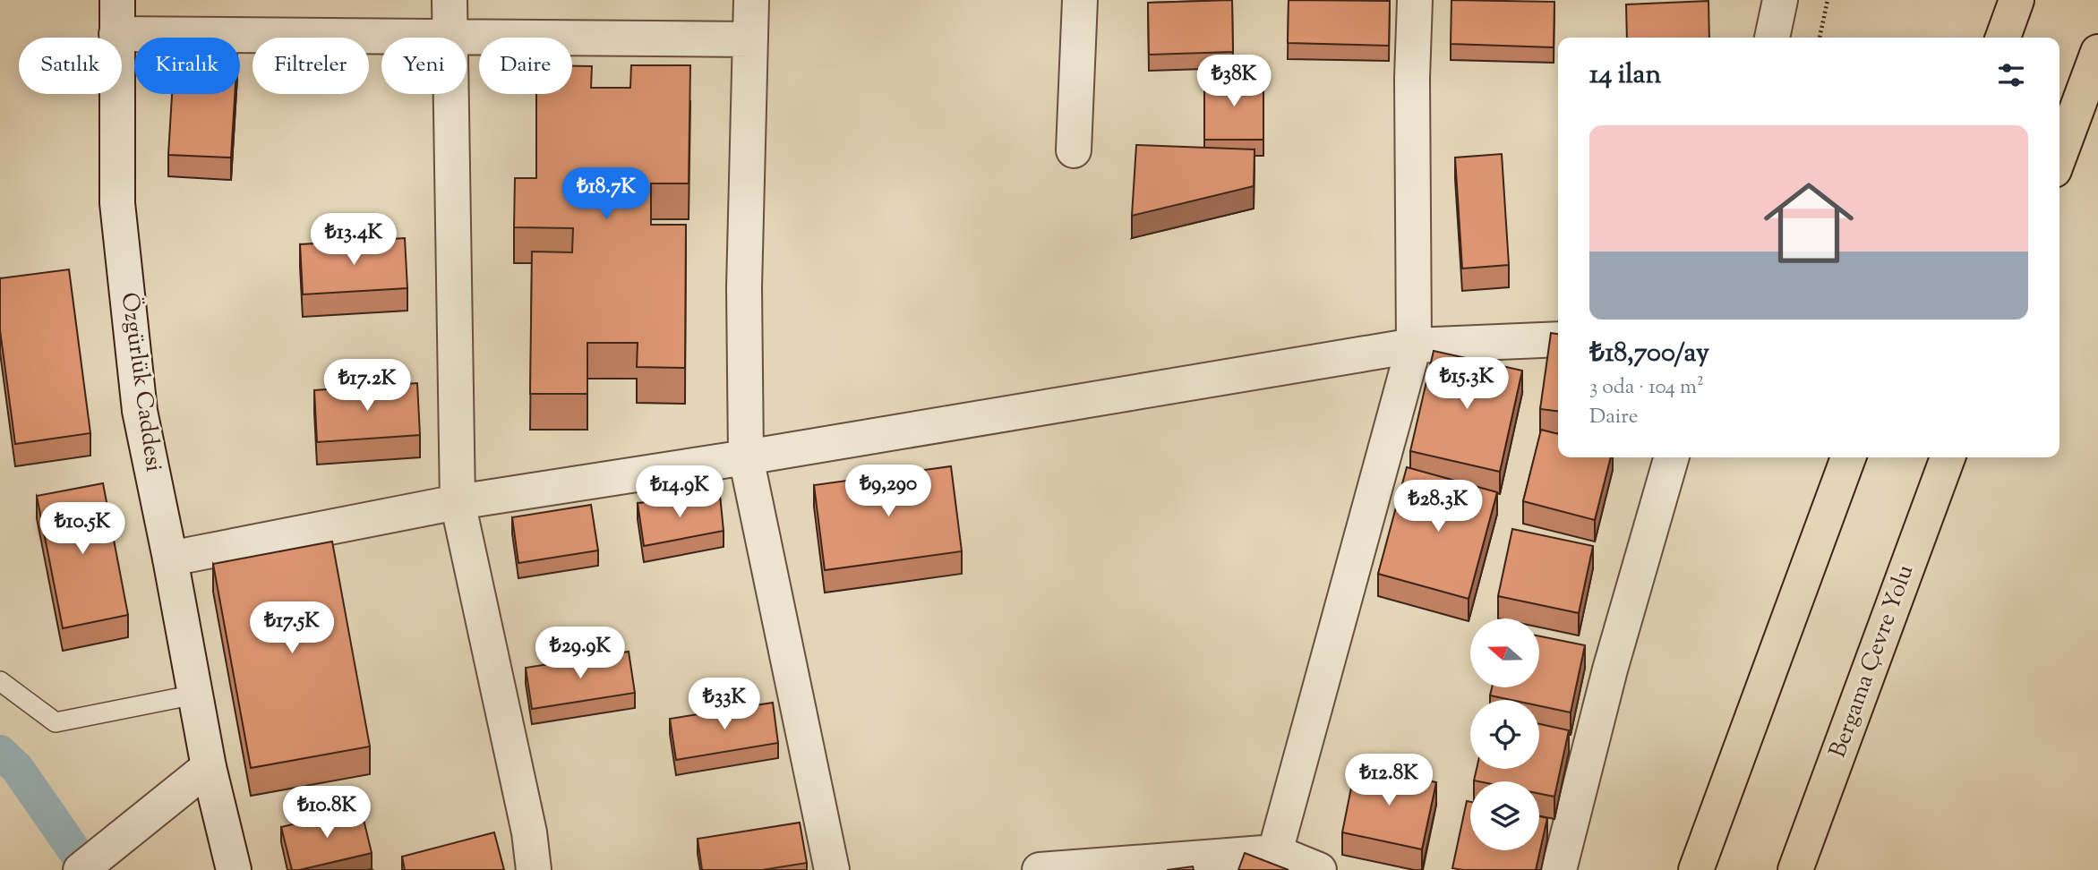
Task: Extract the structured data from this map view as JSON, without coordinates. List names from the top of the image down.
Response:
{
  "streets": {
    "highway": ["Bergama Çevre Yolu"],
    "street": ["Özgürlük Caddesi"]
  },
  "north": "left",
  "page": {
    "chip": [
      "Satılık",
      "Kiralık",
      "Filtreler",
      "Yeni",
      "Daire"
    ],
    "heading": "14 ilan",
    "price": [
      "₺38K",
      "₺18.7K",
      "₺13.4K",
      "₺15.3K",
      "₺17.2K",
      "₺9,290",
      "₺14.9K",
      "₺28.3K",
      "₺10.5K",
      "₺17.5K",
      "₺29.9K",
      "₺33K",
      "₺12.8K",
      "₺10.8K"
    ],
    "list": [
      {
        "name": "₺18,700/ay",
        "note": "3 oda · 104 m² · Daire"
      }
    ]
  }
}
